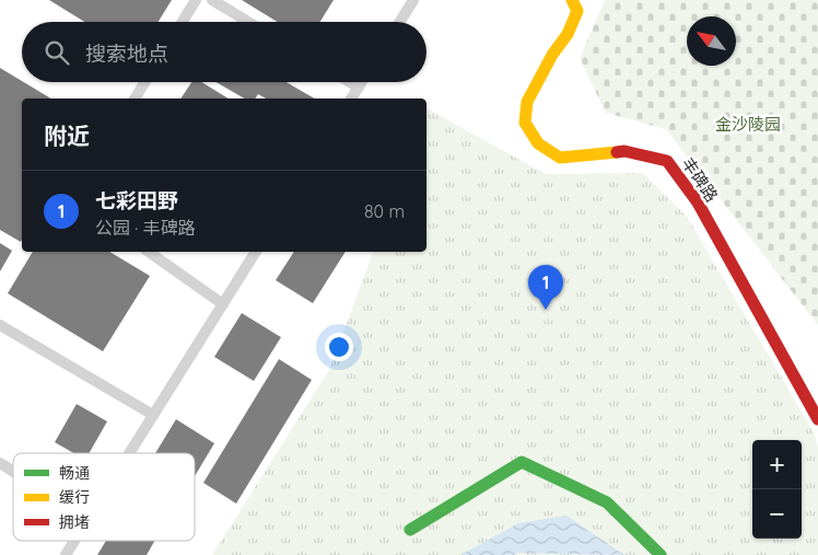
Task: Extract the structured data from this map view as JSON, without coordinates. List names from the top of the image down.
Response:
{
  "streets": {
    "street": ["丰碑路"]
  },
  "parks": ["金沙陵园"],
  "legend": ["畅通", "缓行", "拥堵"],
  "north": "top left",
  "page": {
    "search": "搜索地点",
    "heading": "附近",
    "list": [
      {
        "mark": "1",
        "name": "七彩田野",
        "note": "公园 · 丰碑路",
        "value": "80 m"
      }
    ],
    "pins": "1",
    "map_buttons": ["+", "−"]
  }
}
